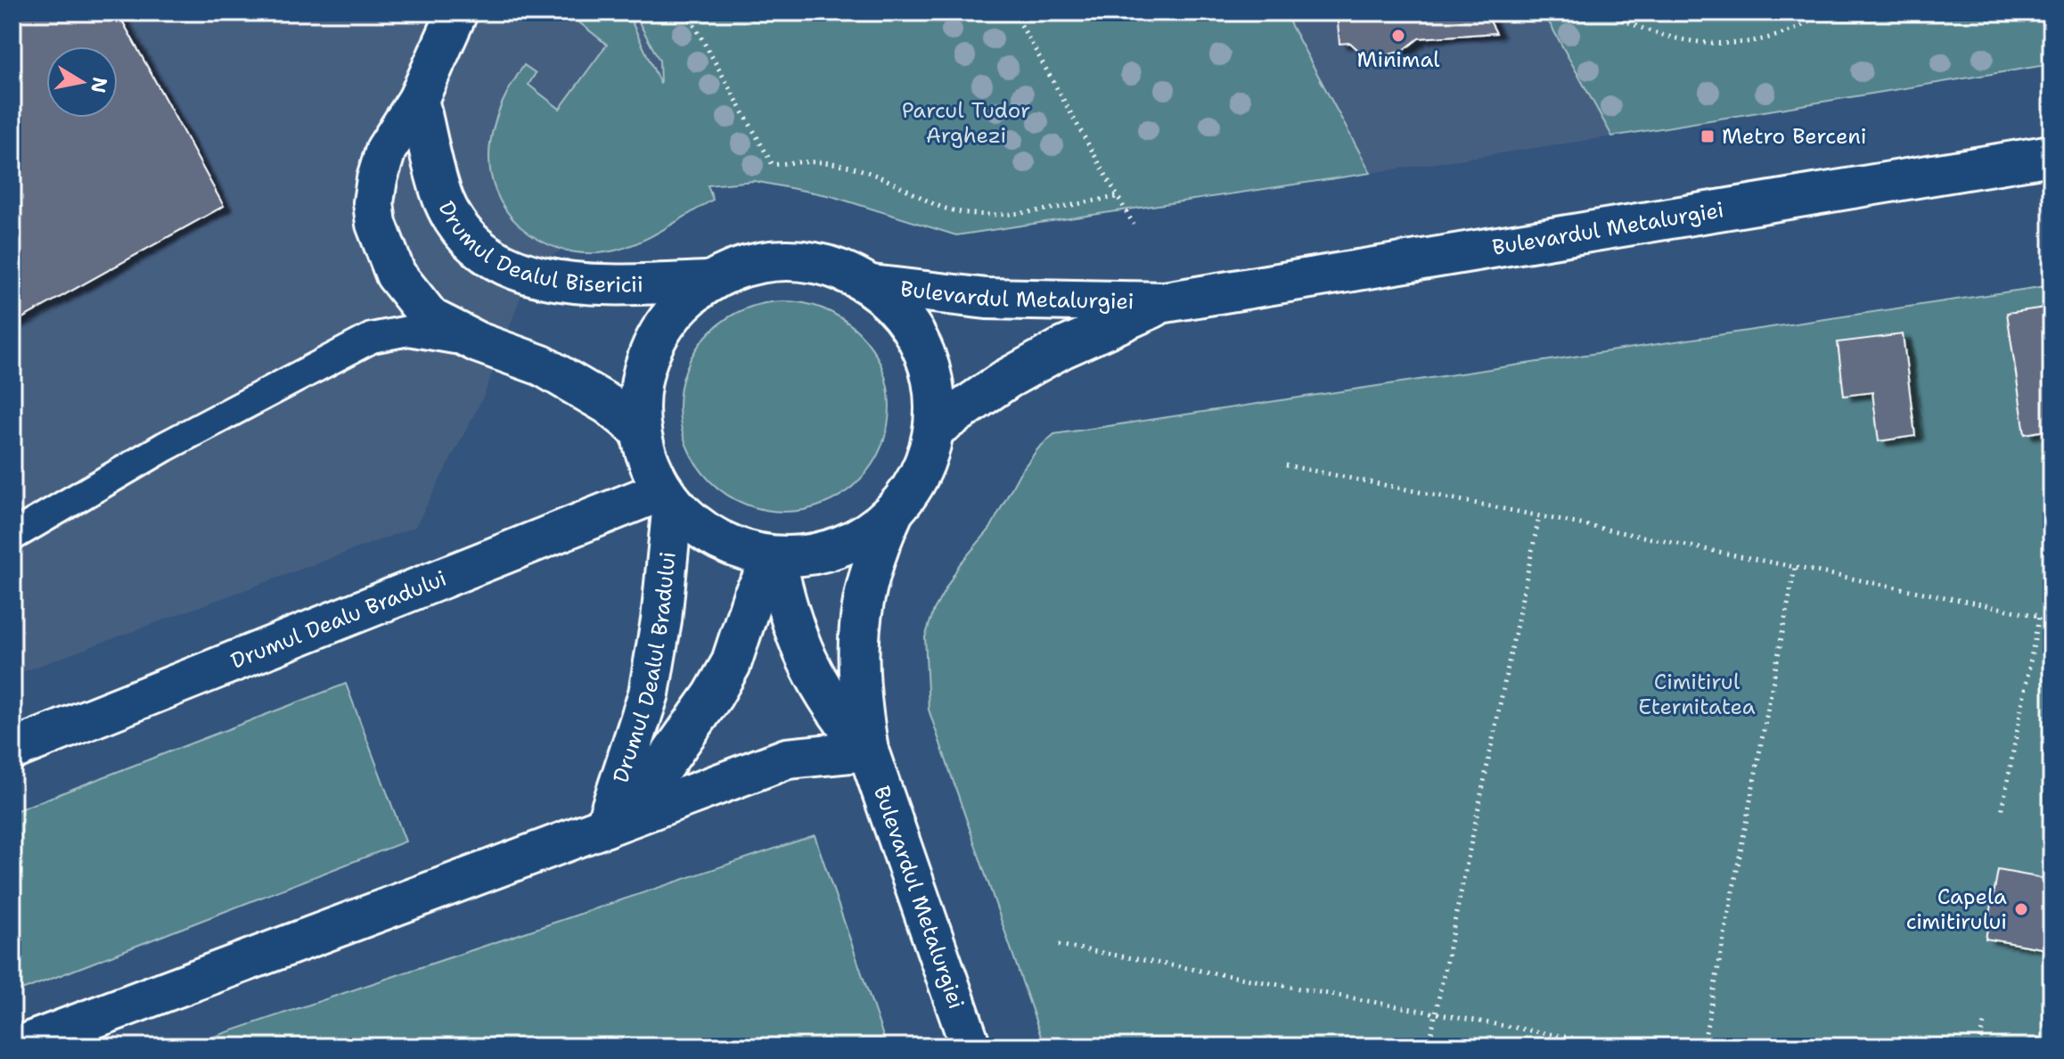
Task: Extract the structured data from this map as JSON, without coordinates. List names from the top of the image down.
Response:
{
  "streets": {
    "street": [
      "Bulevardul Metalurgiei",
      "Drumul Dealul Bisericii",
      "Drumul Dealu Bradului",
      "Drumul Dealul Bradului"
    ]
  },
  "crossings": [
    ["Bulevardul Metalurgiei", "Drumul Dealul Bradului"],
    ["Drumul Dealu Bradului", "Drumul Dealul Bradului"]
  ],
  "parks": ["Parcul Tudor Arghezi", "Cimitirul Eternitatea"],
  "places": {
    "other": ["Minimal", "Capela cimitirului"],
    "transit": ["Metro Berceni"]
  },
  "north": "right"
}
